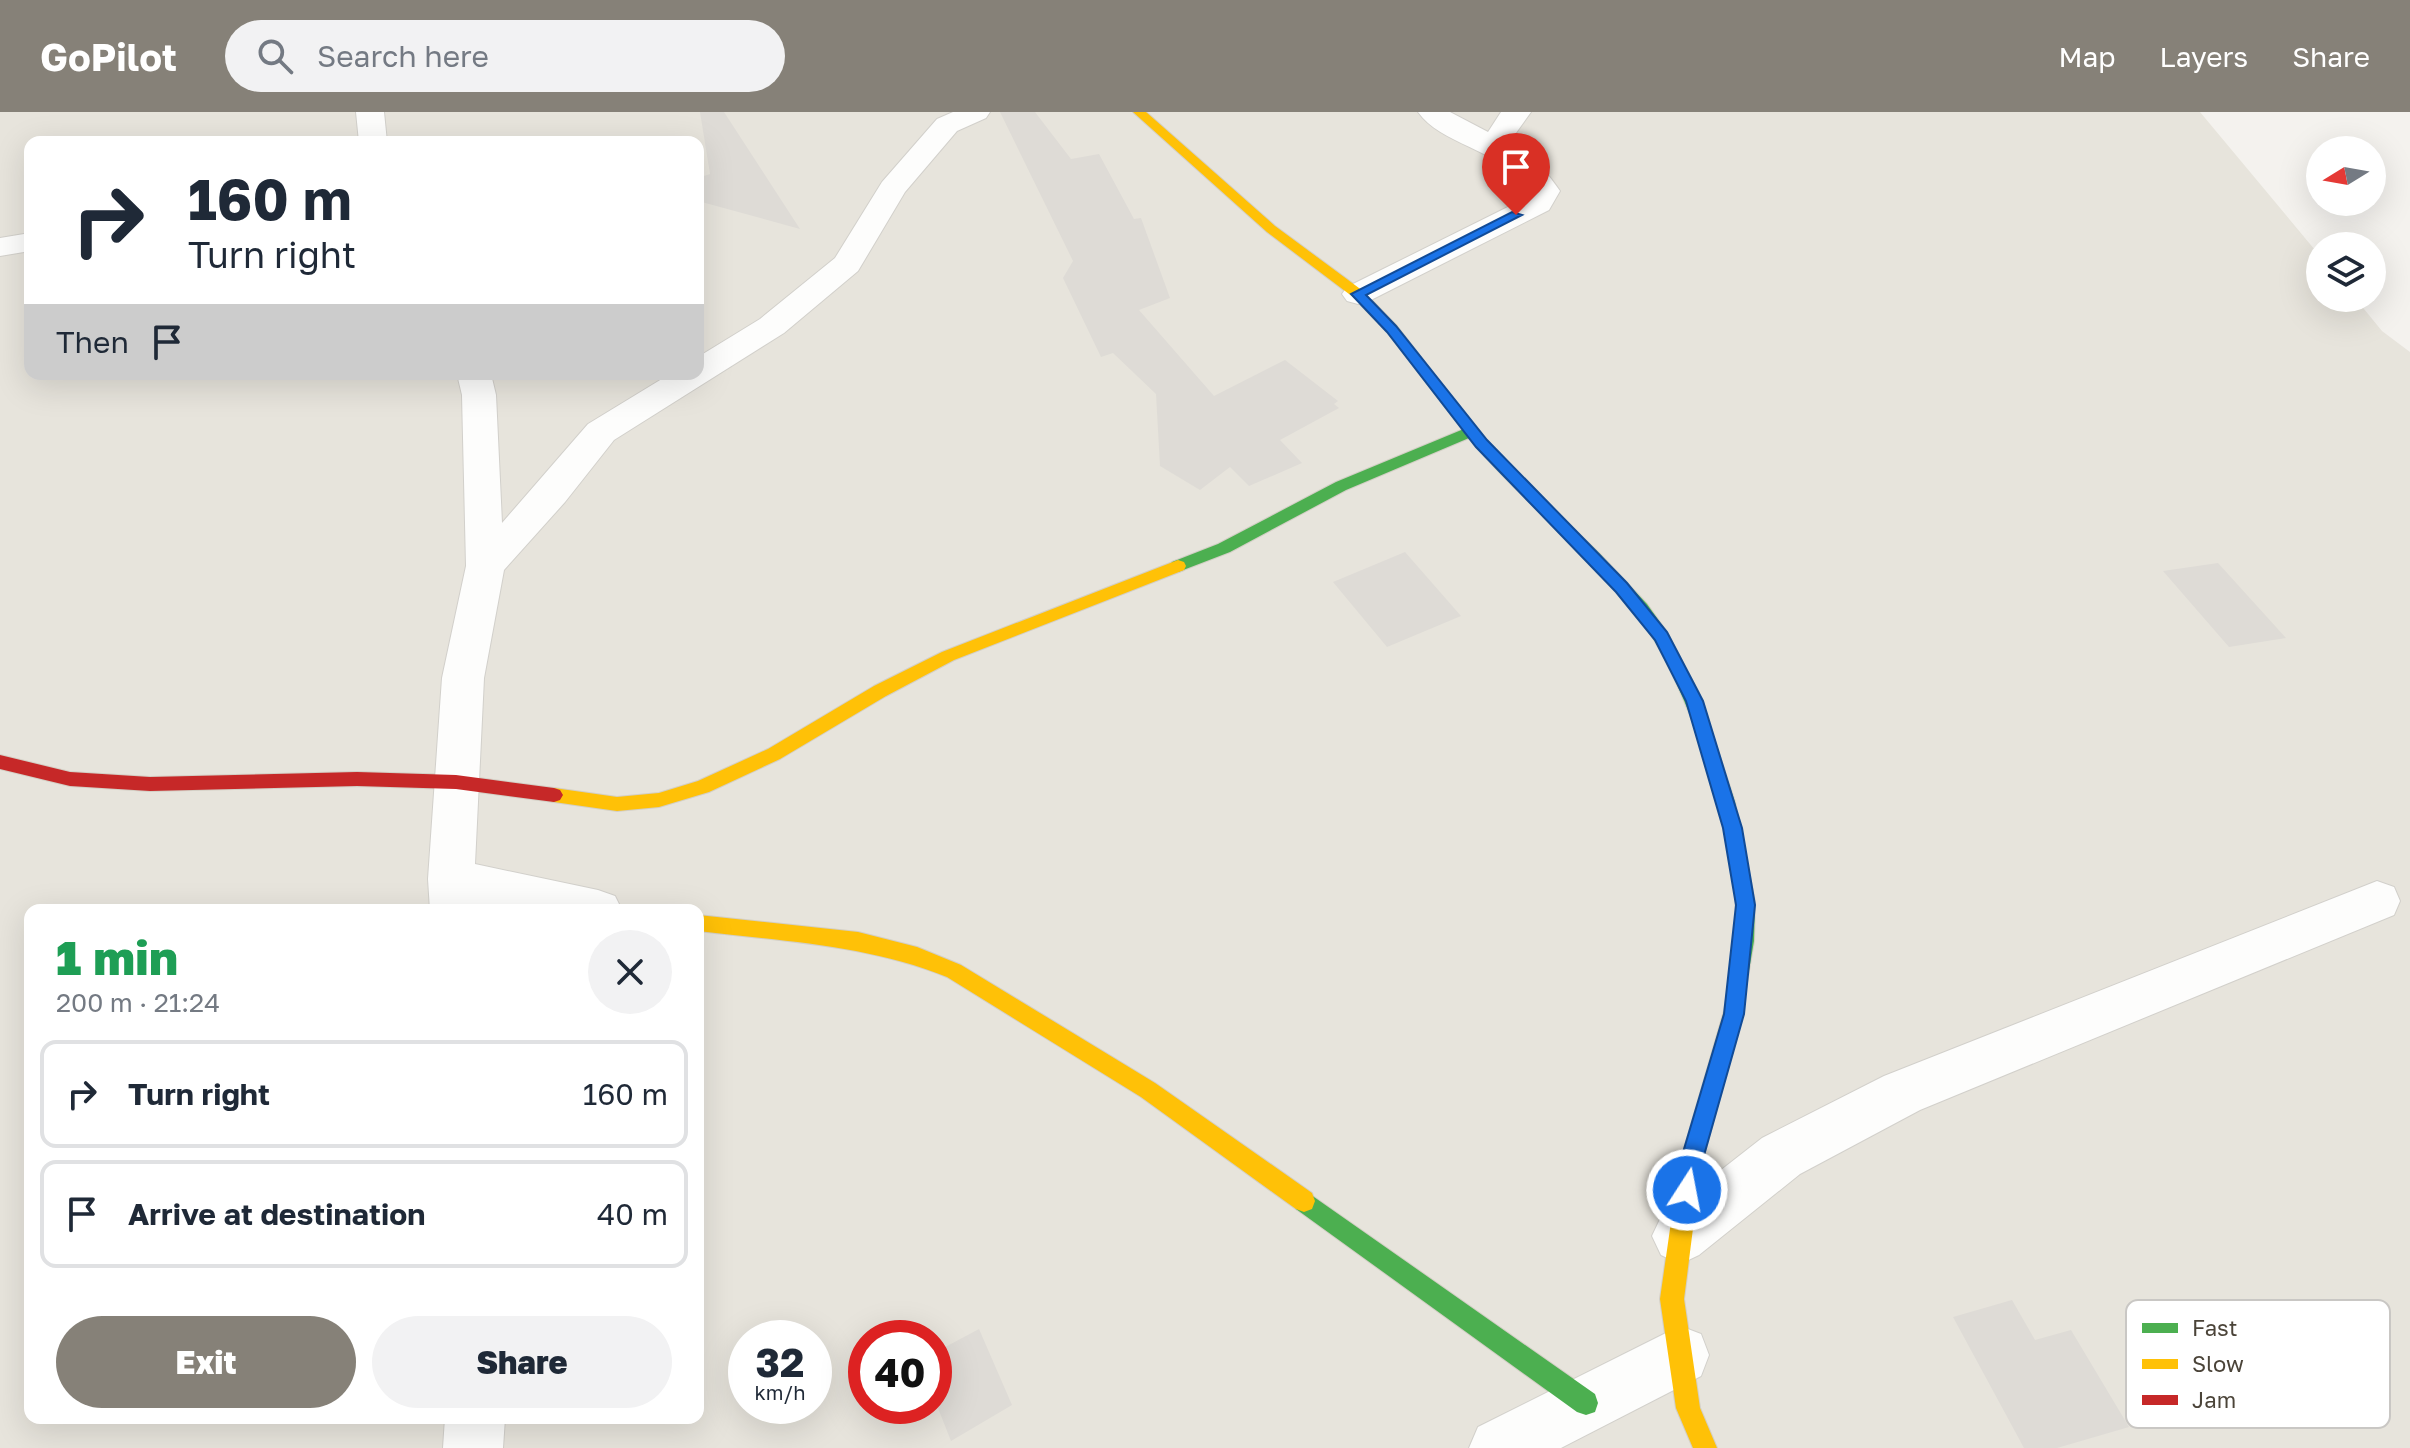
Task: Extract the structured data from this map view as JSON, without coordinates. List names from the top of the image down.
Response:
{
  "legend": ["Fast", "Slow", "Jam"],
  "north": "left",
  "page": {
    "header": "GoPilot",
    "search": "Search here",
    "nav": ["Map", "Layers", "Share"],
    "turn": ["160 m", "Turn right"],
    "then": "Then",
    "heading": ["1 min", "200 m · 21:24"],
    "list": [
      {
        "name": "Turn right",
        "value": "160 m"
      },
      {
        "name": "Arrive at destination",
        "value": "40 m"
      }
    ],
    "buttons": ["Exit", "Share"],
    "speed": "32 km/h",
    "limit": "40"
  }
}
